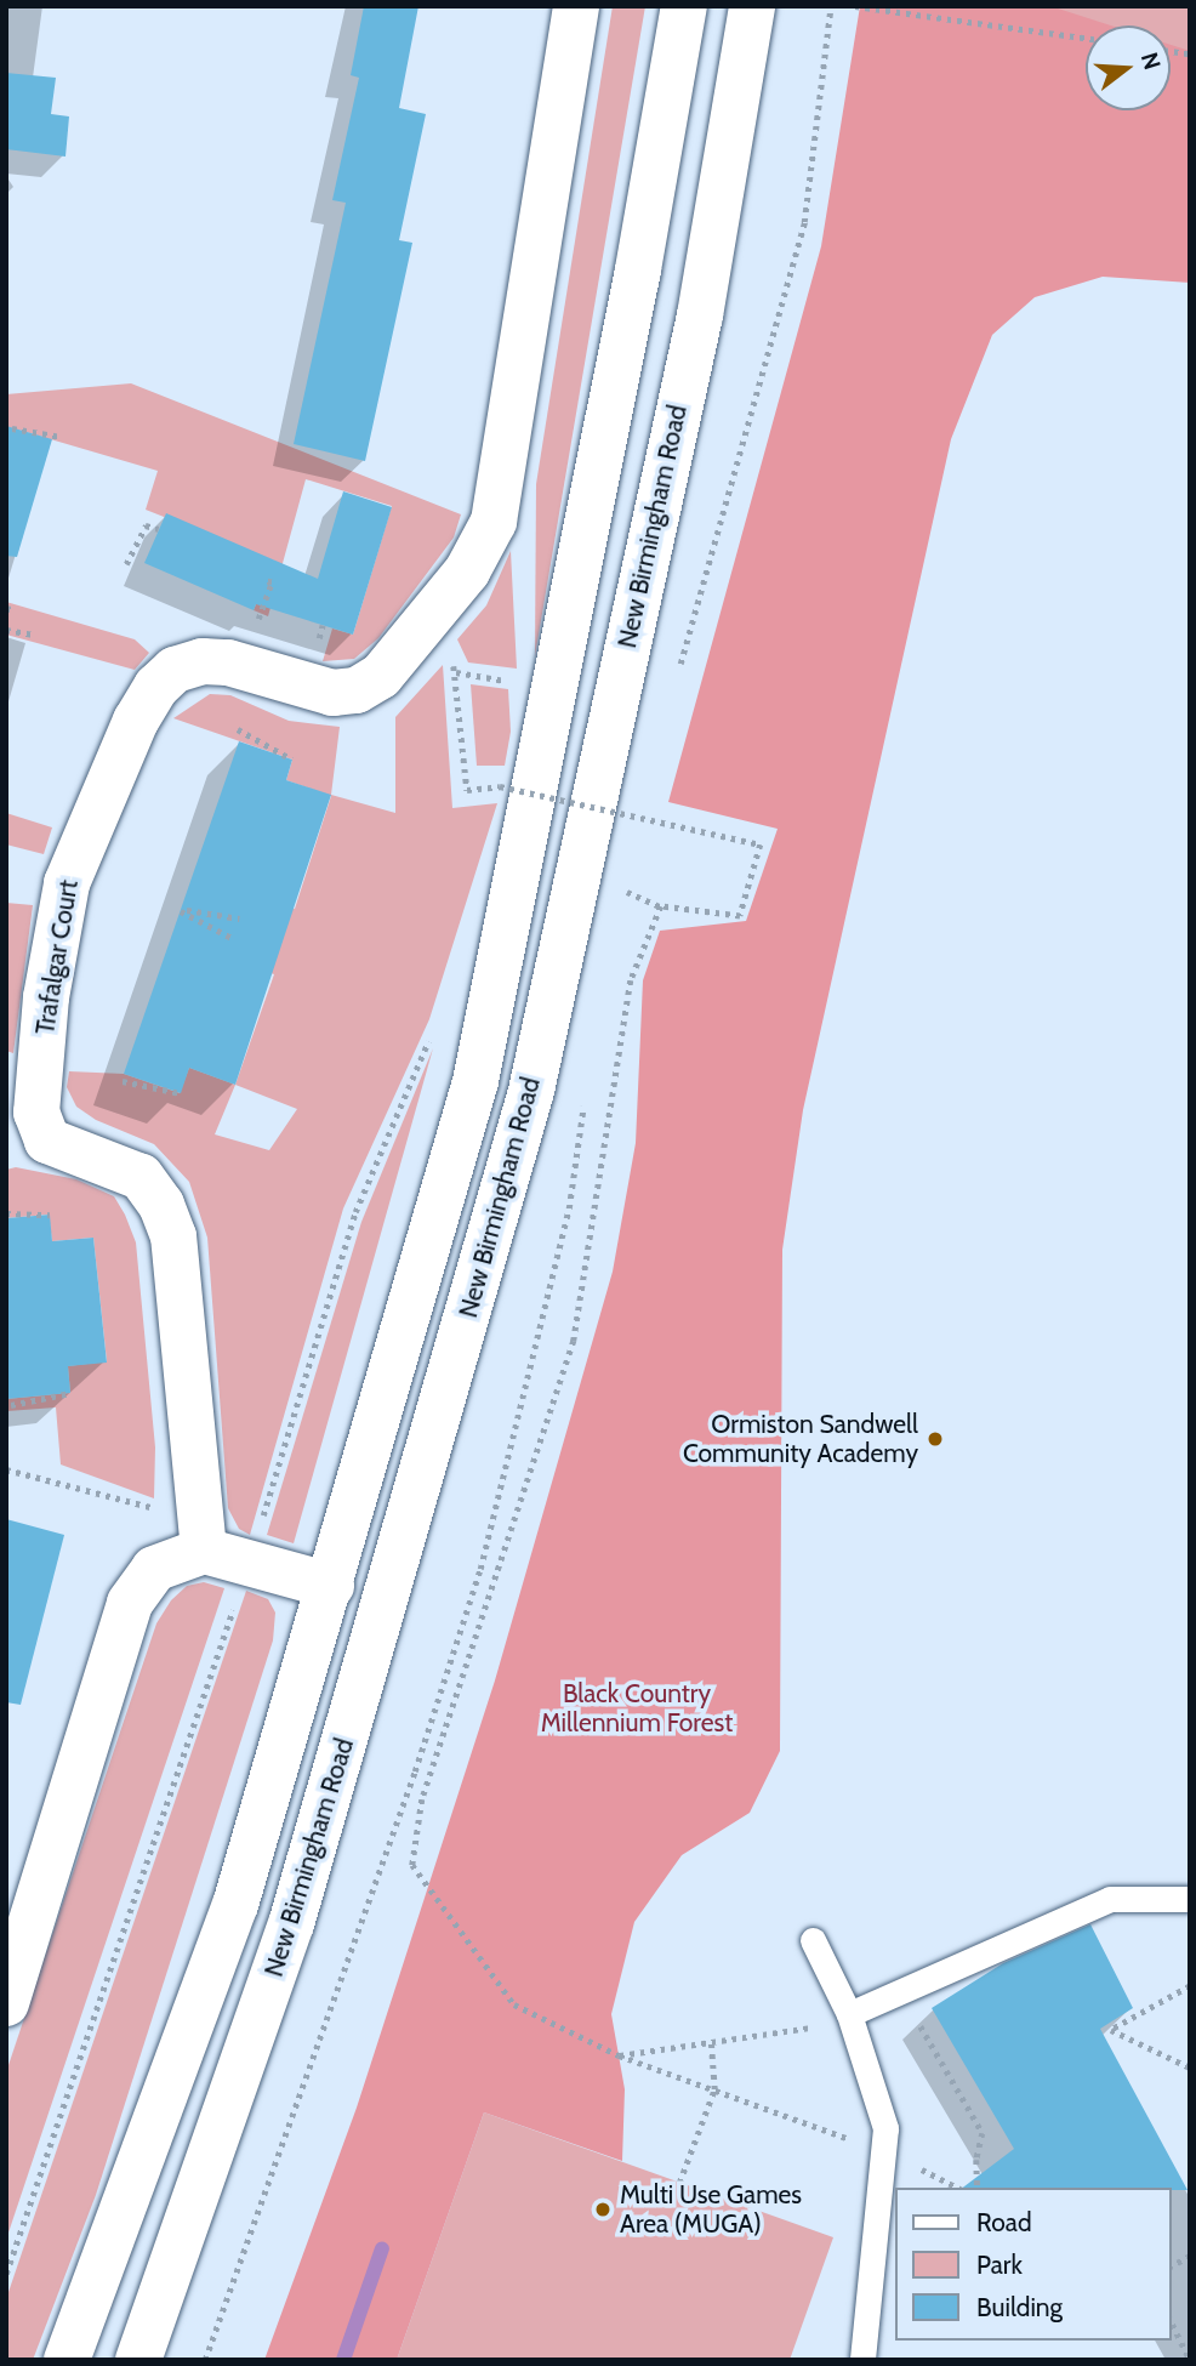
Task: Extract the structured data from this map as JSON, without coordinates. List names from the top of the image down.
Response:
{
  "streets": {
    "main road": ["New Birmingham Road", "Trafalgar Court"]
  },
  "parks": ["Black Country Millennium Forest"],
  "places": ["Ormiston Sandwell Community Academy", "Multi Use Games Area (MUGA)"],
  "legend": ["Road", "Park", "Building"],
  "north": "right"
}
